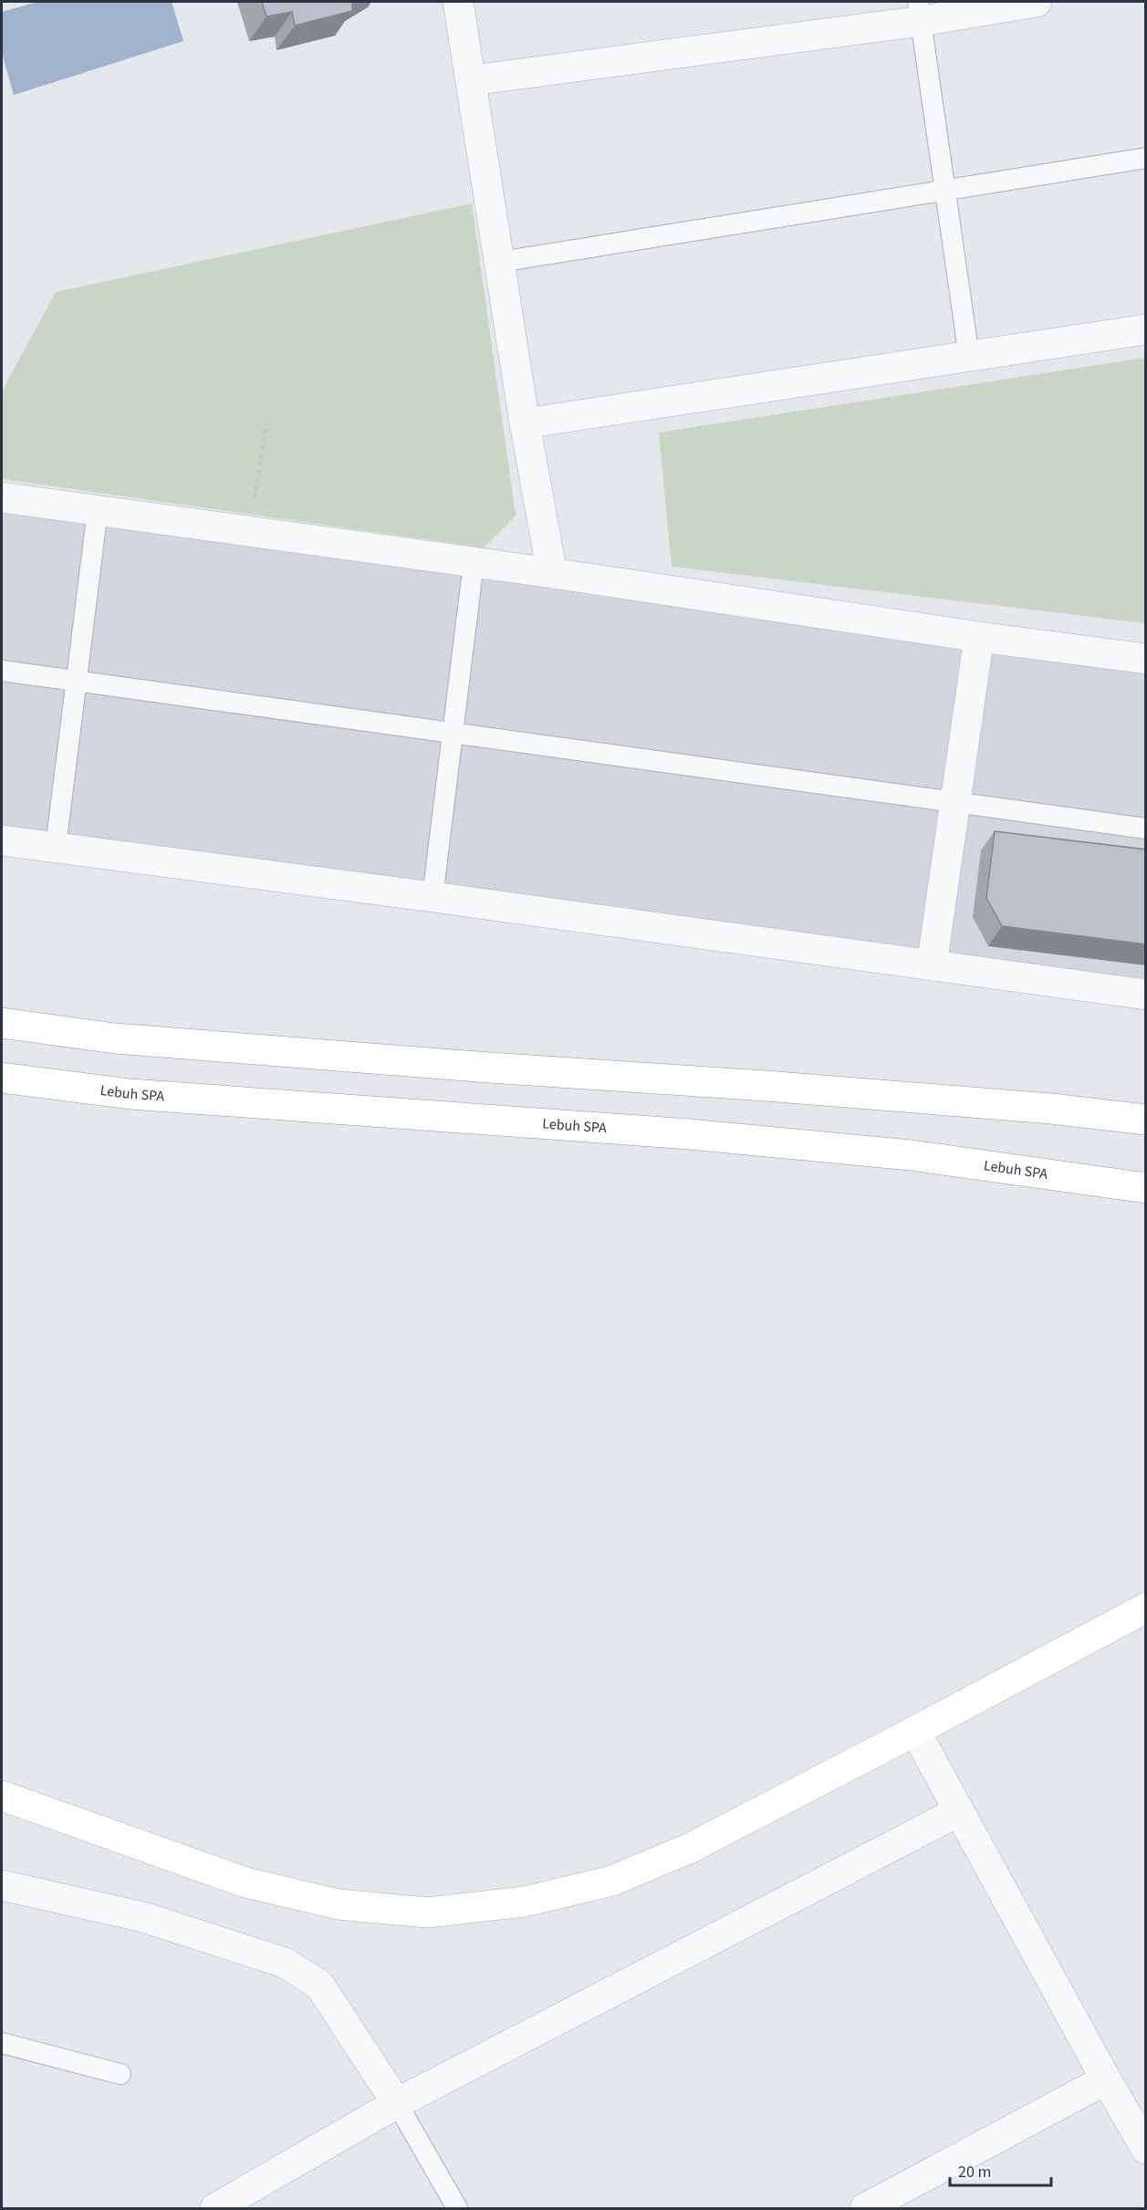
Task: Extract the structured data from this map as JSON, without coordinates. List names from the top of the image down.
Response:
{
  "streets": {
    "main road": ["Lebuh SPA"]
  },
  "scale_bar": "20 m"
}
